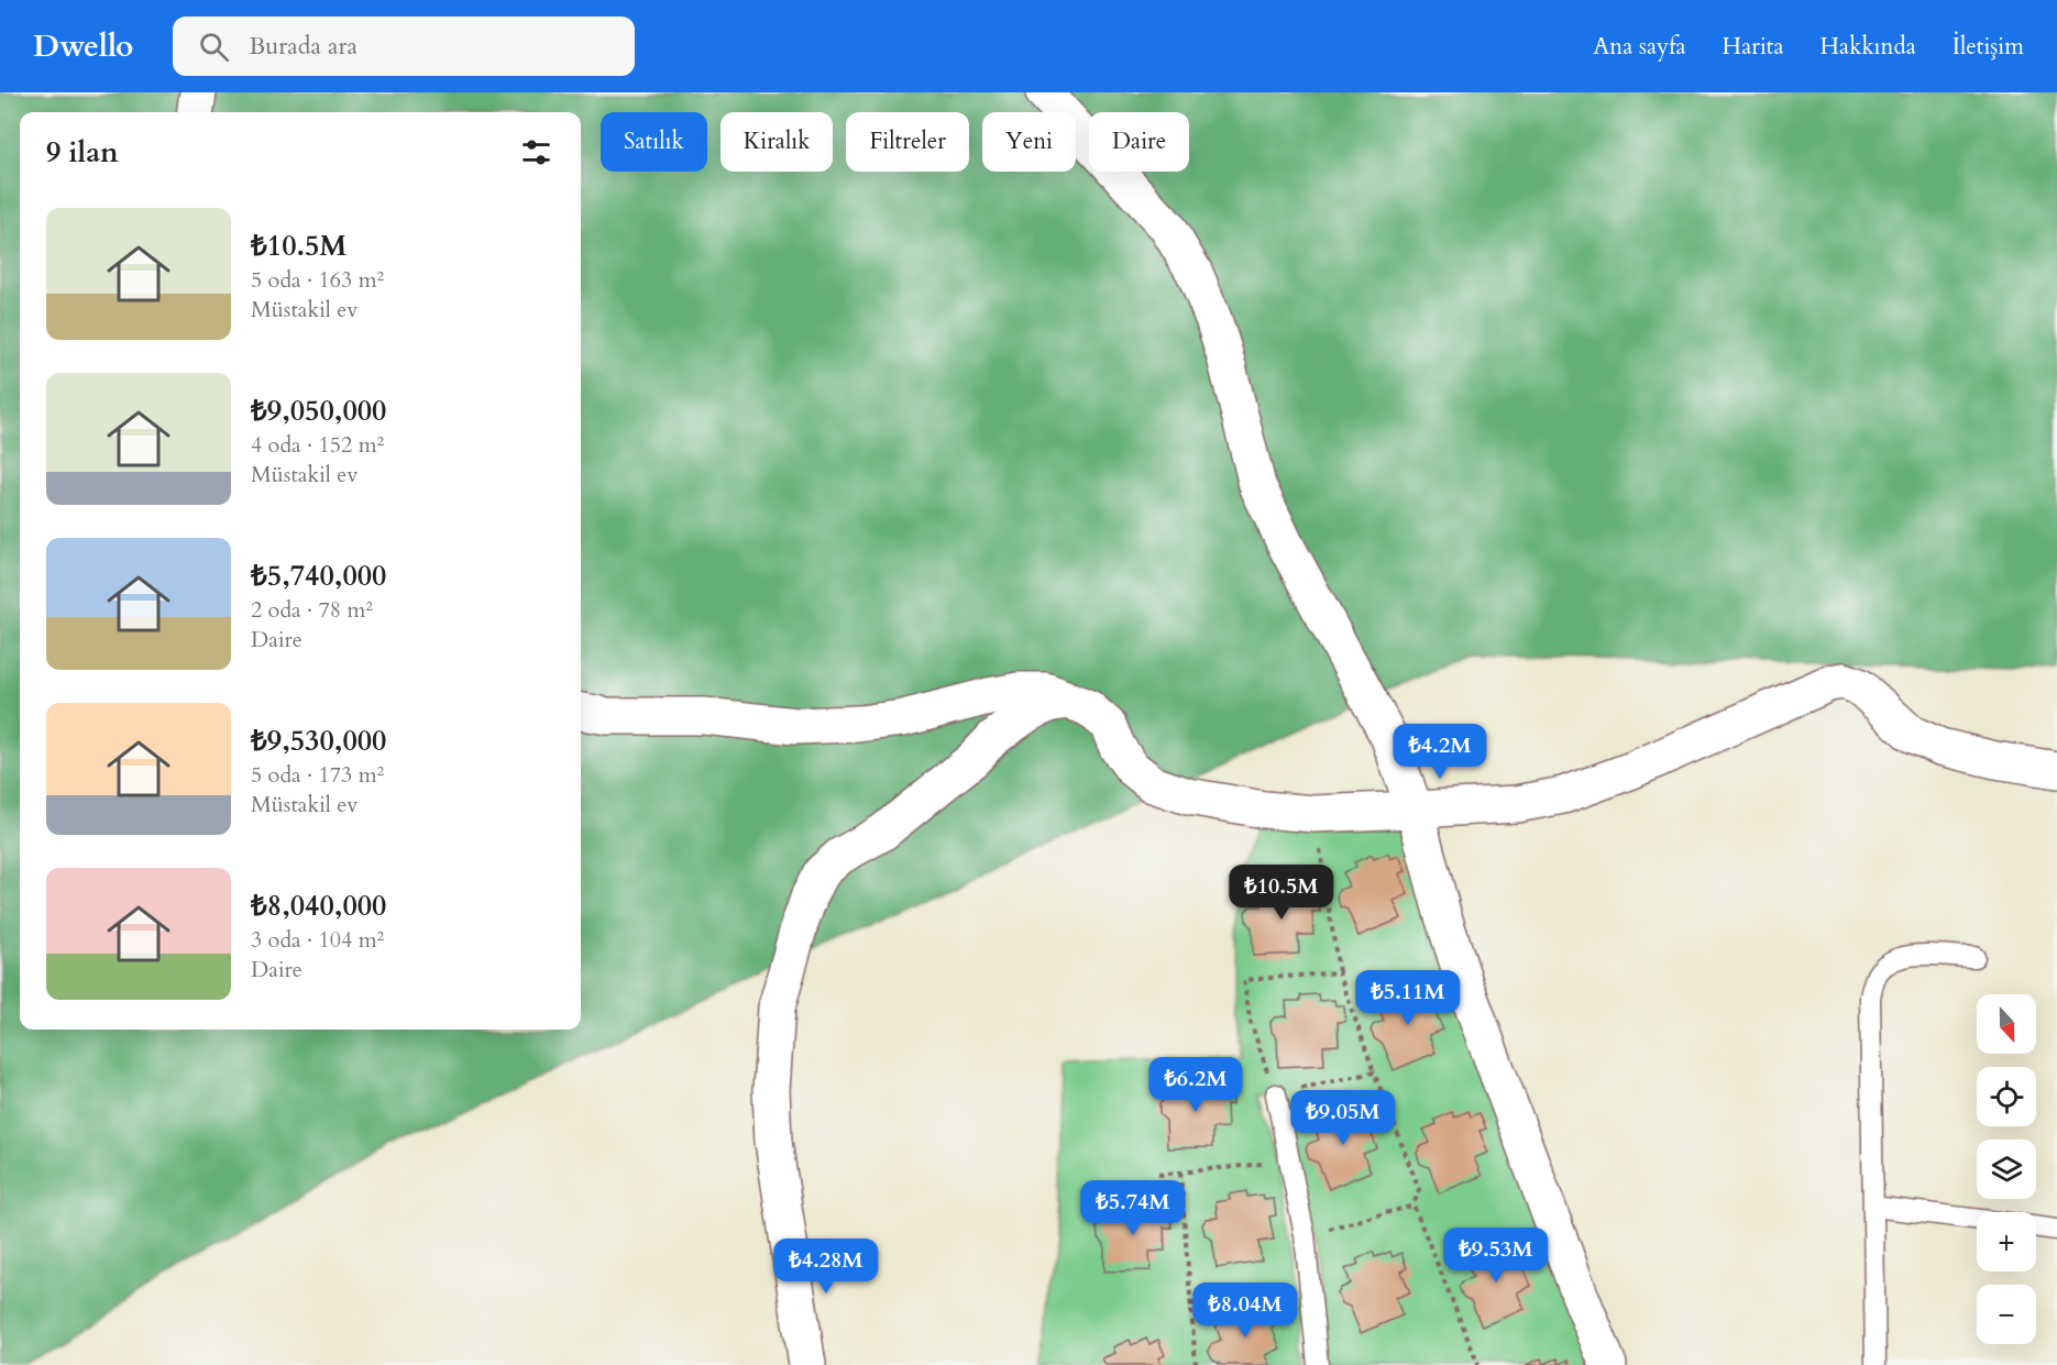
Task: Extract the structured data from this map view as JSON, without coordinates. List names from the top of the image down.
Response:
{
  "north": "bottom",
  "page": {
    "header": "Dwello",
    "search": "Burada ara",
    "nav": [
      "Ana sayfa",
      "Harita",
      "Hakkında",
      "İletişim"
    ],
    "chip": [
      "Satılık",
      "Kiralık",
      "Filtreler",
      "Yeni",
      "Daire"
    ],
    "heading": "9 ilan",
    "list": [
      {
        "name": "₺10.5M",
        "note": "5 oda · 163 m² · Müstakil ev"
      },
      {
        "name": "₺9,050,000",
        "note": "4 oda · 152 m² · Müstakil ev"
      },
      {
        "name": "₺5,740,000",
        "note": "2 oda · 78 m² · Daire"
      },
      {
        "name": "₺9,530,000",
        "note": "5 oda · 173 m² · Müstakil ev"
      },
      {
        "name": "₺8,040,000",
        "note": "3 oda · 104 m² · Daire"
      }
    ],
    "price": [
      "₺4.2M",
      "₺10.5M",
      "₺5.11M",
      "₺6.2M",
      "₺9.05M",
      "₺5.74M",
      "₺9.53M",
      "₺4.28M",
      "₺8.04M"
    ],
    "map_buttons": ["+", "−"]
  }
}
